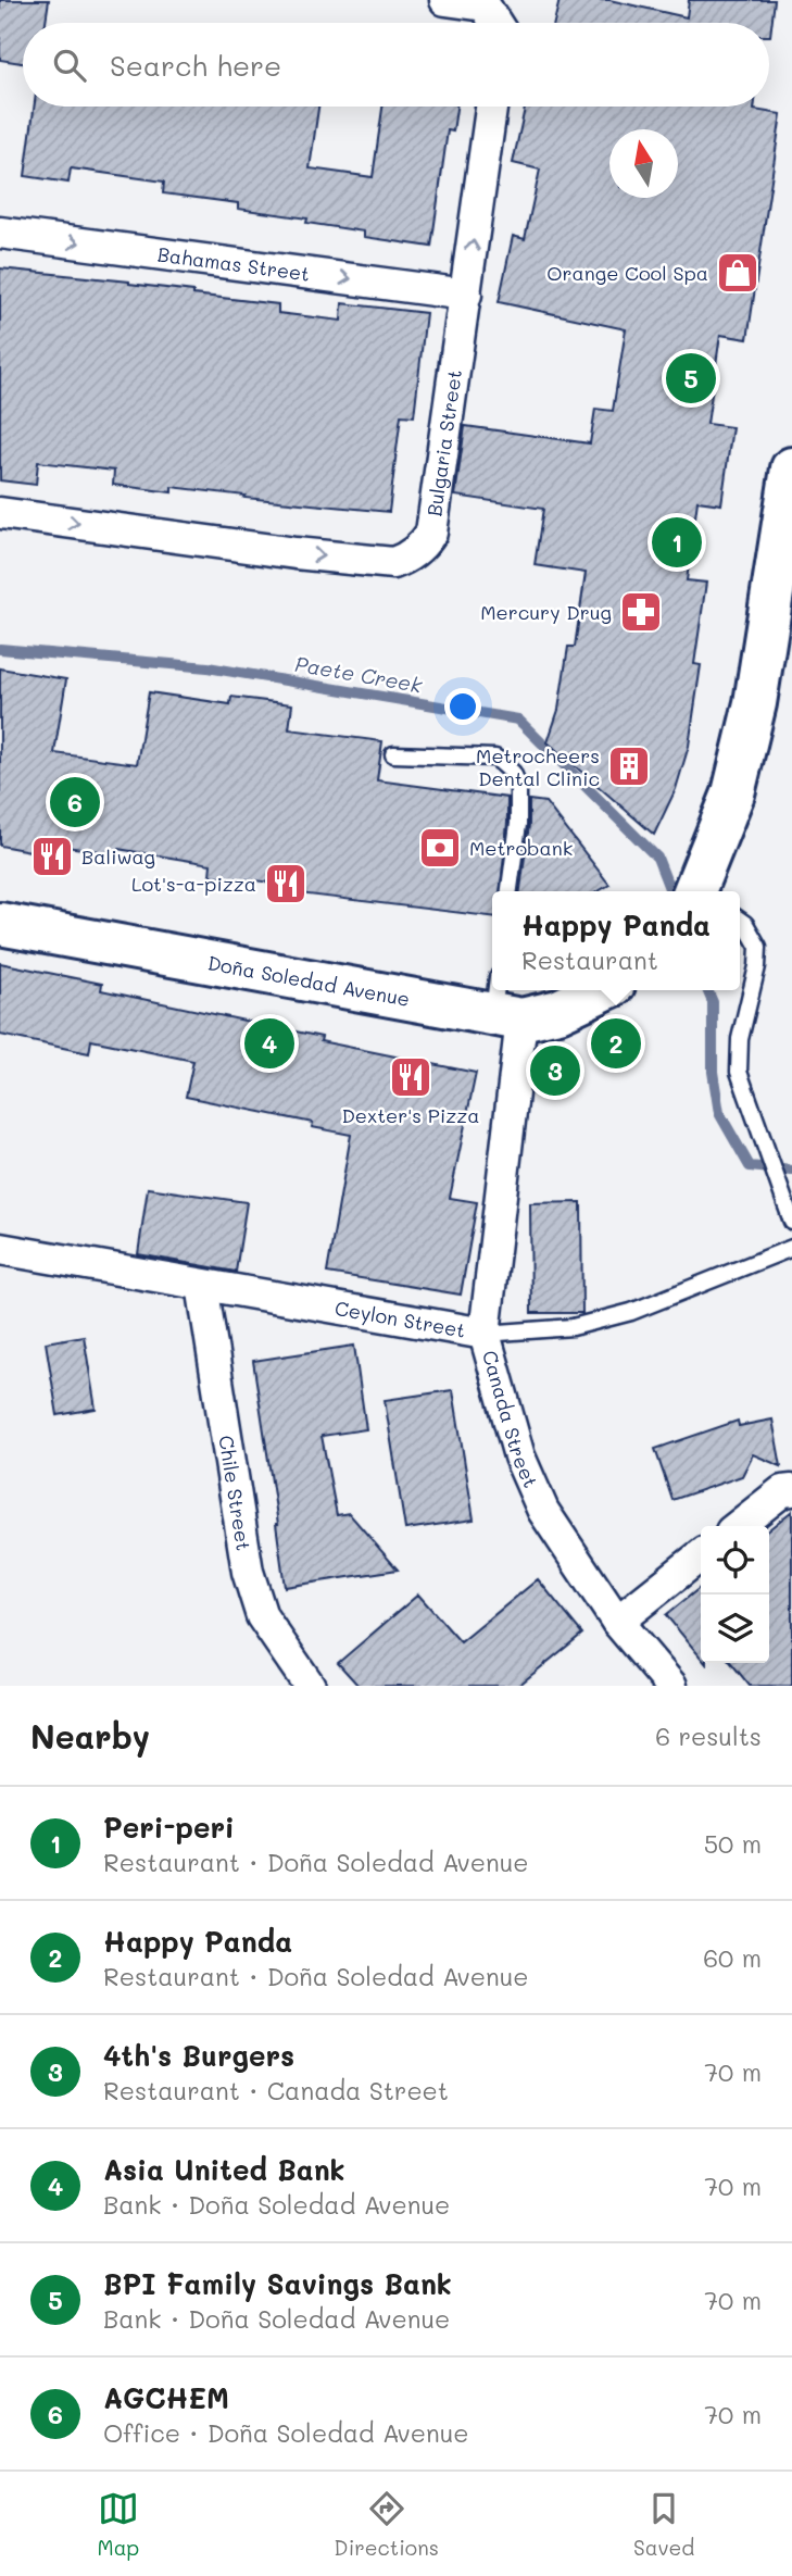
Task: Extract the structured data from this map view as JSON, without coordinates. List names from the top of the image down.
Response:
{
  "streets": {
    "main road": ["Doña Soledad Avenue"],
    "street": [
      "Bahamas Street",
      "Bulgaria Street",
      "Ceylon Street",
      "Canada Street",
      "Chile Street"
    ]
  },
  "crossings": [
    ["Bahamas Street", "Bulgaria Street"],
    ["Doña Soledad Avenue", "Canada Street"],
    ["Ceylon Street", "Canada Street"],
    ["Ceylon Street", "Chile Street"]
  ],
  "one_way": ["Bahamas Street"],
  "water": ["Paete Creek"],
  "places": {
    "shop": ["Orange Cool Spa"],
    "pharmacy": ["Mercury Drug"],
    "building": ["Metrocheers Dental Clinic"],
    "bank": ["Metrobank"],
    "restaurant": ["Baliwag", "Lot's-a-pizza", "Dexter's Pizza"]
  },
  "north": "top",
  "page": {
    "search": "Search here",
    "pins": [
      "5",
      "1",
      "6",
      "2",
      "4",
      "3"
    ],
    "popup": ["Happy Panda", "Restaurant"],
    "heading": ["Nearby", "6 results"],
    "list": [
      {
        "mark": "1",
        "name": "Peri-peri",
        "note": "Restaurant · Doña Soledad Avenue",
        "value": "50 m"
      },
      {
        "mark": "2",
        "name": "Happy Panda",
        "note": "Restaurant · Doña Soledad Avenue",
        "value": "60 m"
      },
      {
        "mark": "3",
        "name": "4th's Burgers",
        "note": "Restaurant · Canada Street",
        "value": "70 m"
      },
      {
        "mark": "4",
        "name": "Asia United Bank",
        "note": "Bank · Doña Soledad Avenue",
        "value": "70 m"
      },
      {
        "mark": "5",
        "name": "BPI Family Savings Bank",
        "note": "Bank · Doña Soledad Avenue",
        "value": "70 m"
      },
      {
        "mark": "6",
        "name": "AGCHEM",
        "note": "Office · Doña Soledad Avenue",
        "value": "70 m"
      }
    ],
    "nav": ["Map", "Directions", "Saved"]
  }
}
